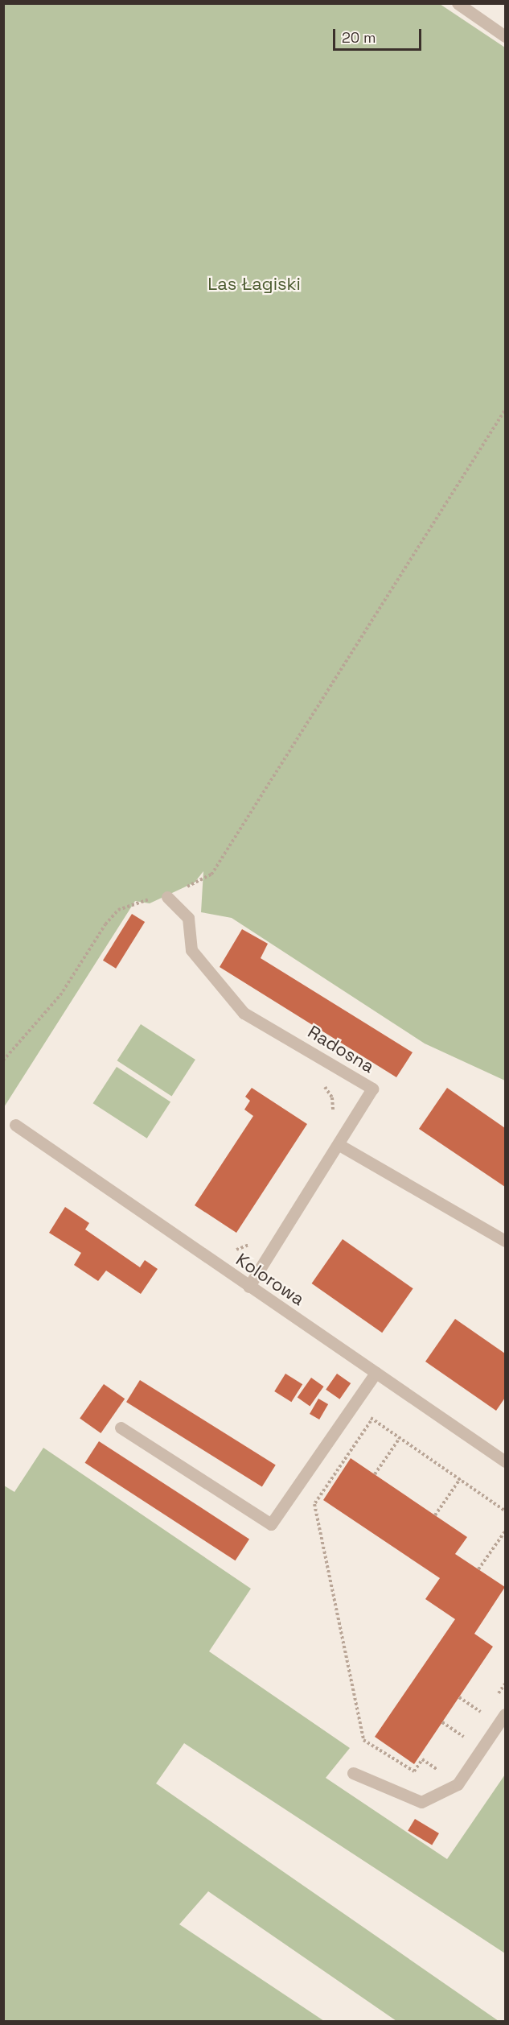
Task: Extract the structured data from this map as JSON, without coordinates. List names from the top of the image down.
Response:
{
  "streets": {
    "street": ["Radosna", "Kolorowa"]
  },
  "parks": ["Las Łagiski"],
  "scale_bar": "20 m"
}
